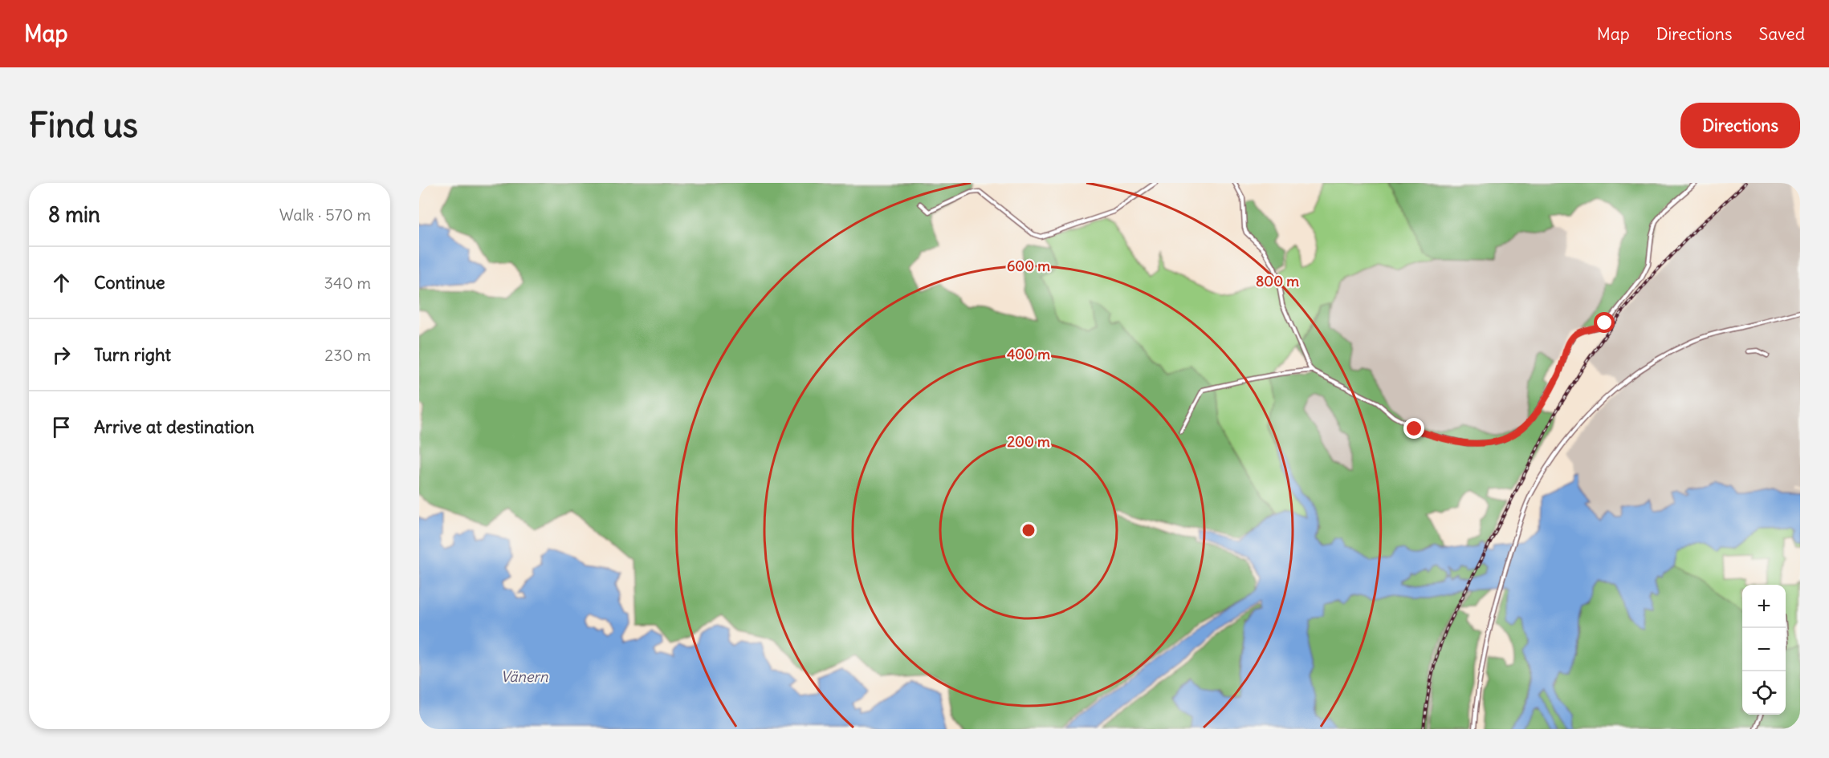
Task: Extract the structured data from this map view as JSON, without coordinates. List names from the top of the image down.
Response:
{
  "water": ["Vänern"],
  "page": {
    "header": "Map",
    "nav": ["Map", "Directions", "Saved"],
    "buttons": "Directions",
    "title": "Find us",
    "heading": ["8 min", "Walk · 570 m"],
    "list": [
      ["Continue", "340 m"],
      ["Turn right", "230 m"],
      "Arrive at destination"
    ],
    "map_buttons": ["+", "−"]
  },
  "rings": [
    "600 m",
    "800 m",
    "400 m",
    "200 m"
  ]
}
